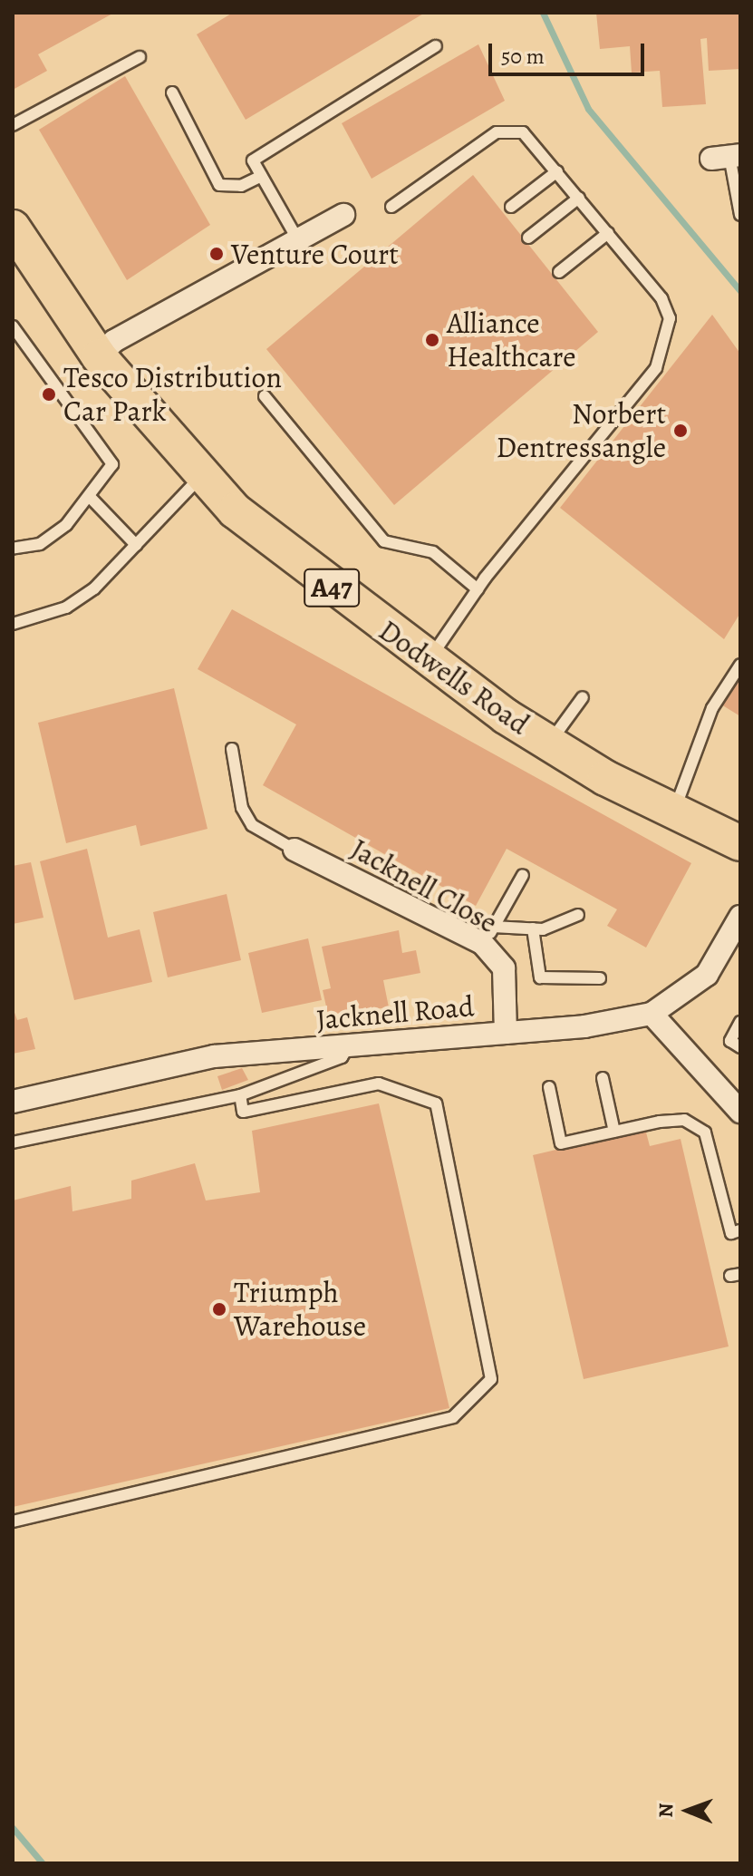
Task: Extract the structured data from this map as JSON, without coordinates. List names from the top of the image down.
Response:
{
  "streets": {
    "main road": ["A47", "Dodwells Road"],
    "street": ["Jacknell Close", "Jacknell Road"]
  },
  "crossings": [
    ["Jacknell Close", "Jacknell Road"]
  ],
  "places": [
    "Venture Court",
    "Alliance Healthcare",
    "Tesco Distribution Car Park",
    "Norbert Dentressangle",
    "Triumph Warehouse"
  ],
  "scale_bar": "50 m",
  "north": "left"
}
